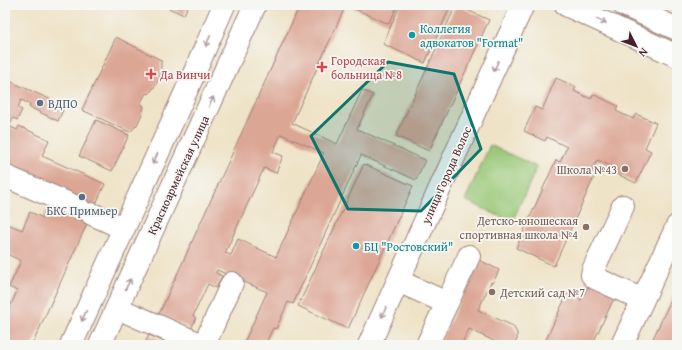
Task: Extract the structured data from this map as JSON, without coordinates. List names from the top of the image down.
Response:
{
  "streets": {
    "main road": ["Красноармейская улица", "улица Города Волос"]
  },
  "one_way": ["улица Города Волос"],
  "places": {
    "other": [
      "Коллегия адвокатов \"Format\"",
      "ВДПО",
      "Школа №43",
      "БКС Примьер",
      "Детско-юношеская спортивная школа №4",
      "БЦ \"Ростовский\"",
      "Детский сад №7"
    ],
    "health": ["Городская больница №8", "Да Винчи"]
  },
  "north": "bottom right"
}
